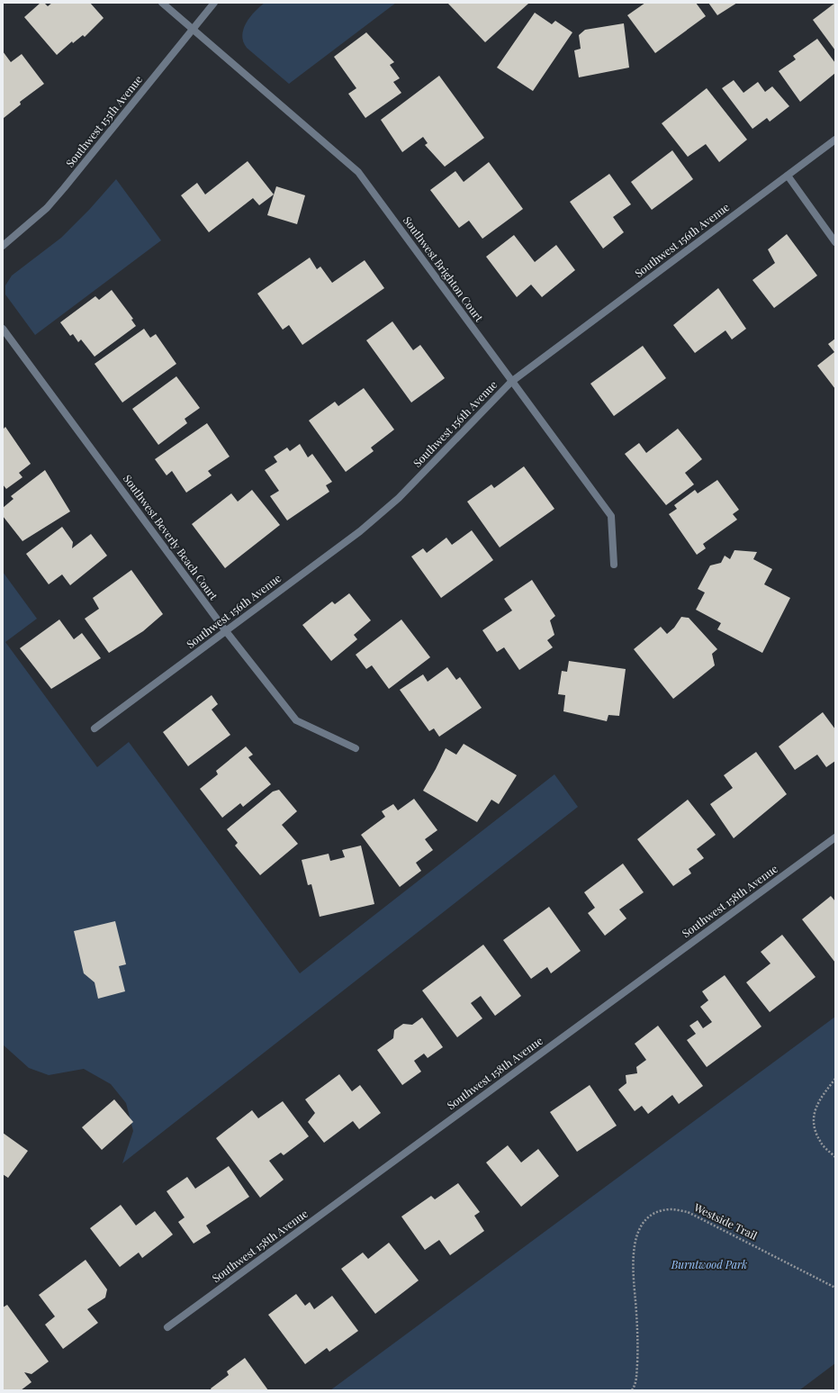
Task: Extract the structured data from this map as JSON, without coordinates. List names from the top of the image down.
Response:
{
  "streets": {
    "street": [
      "Southwest 155th Avenue",
      "Southwest 156th Avenue",
      "Southwest Brighton Court",
      "Southwest Beverly Beach Court",
      "Southwest 158th Avenue"
    ],
    "path": ["Westside Trail"]
  },
  "crossings": [
    ["Southwest 155th Avenue", "Southwest Brighton Court"],
    ["Southwest 156th Avenue", "Southwest Brighton Court"],
    ["Southwest 156th Avenue", "Southwest Beverly Beach Court"]
  ],
  "parks": ["Burntwood Park"]
}
